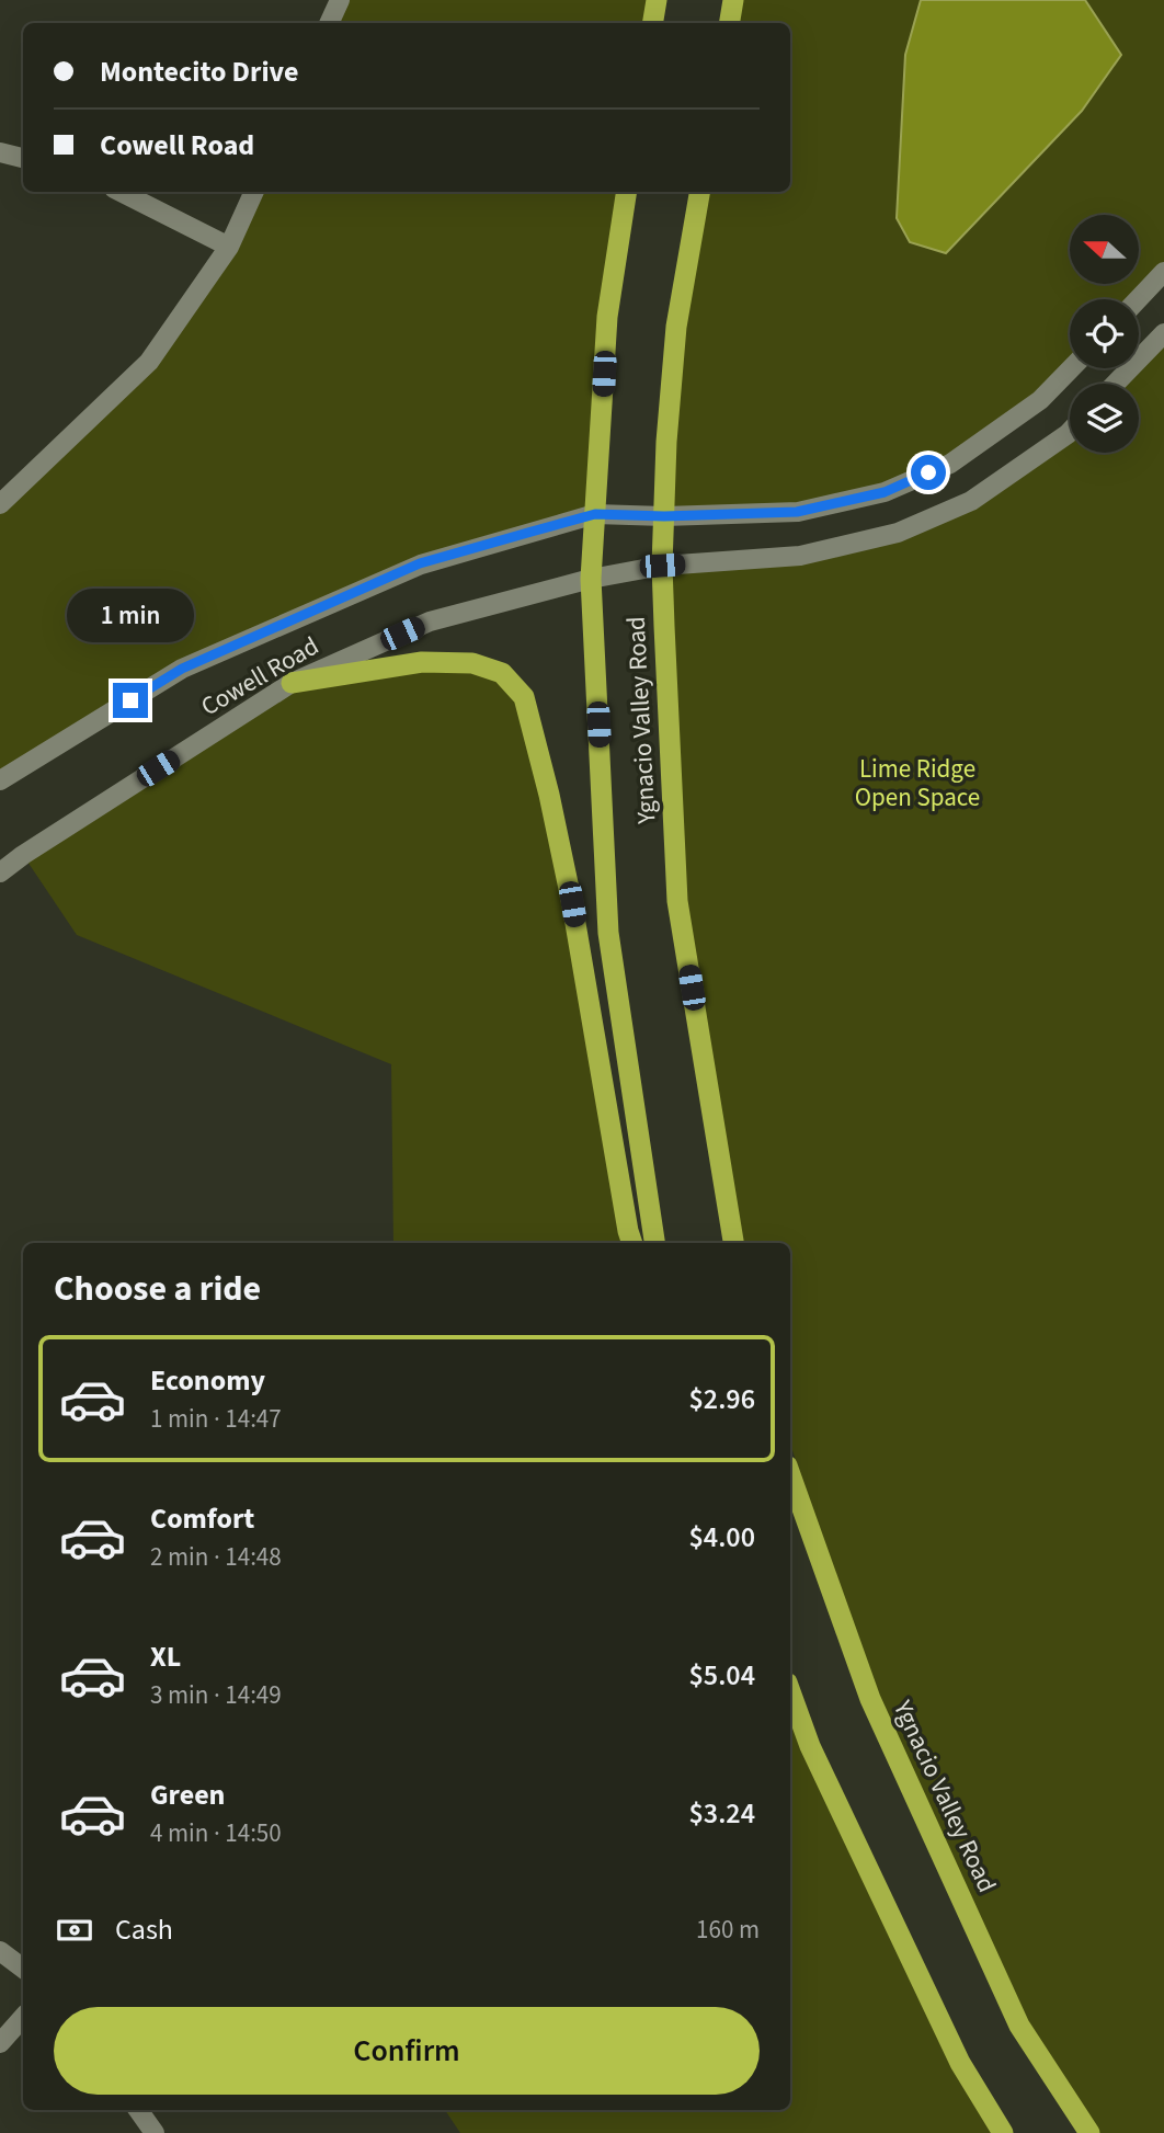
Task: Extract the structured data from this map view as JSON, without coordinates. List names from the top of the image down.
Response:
{
  "streets": {
    "highway": ["Ygnacio Valley Road"],
    "street": ["Cowell Road"]
  },
  "crossings": [
    ["Cowell Road", "Ygnacio Valley Road"]
  ],
  "parks": ["Lime Ridge Open Space"],
  "north": "left",
  "page": {
    "banner": ["Montecito Drive", "Cowell Road"],
    "bubble": "1 min",
    "heading": "Choose a ride",
    "list": [
      {
        "name": "Economy",
        "note": "1 min · 14:47",
        "value": "$2.96"
      },
      {
        "name": "Comfort",
        "note": "2 min · 14:48",
        "value": "$4.00"
      },
      {
        "name": "XL",
        "note": "3 min · 14:49",
        "value": "$5.04"
      },
      {
        "name": "Green",
        "note": "4 min · 14:50",
        "value": "$3.24"
      }
    ],
    "pay": ["Cash", "160 m"],
    "buttons": "Confirm"
  }
}
